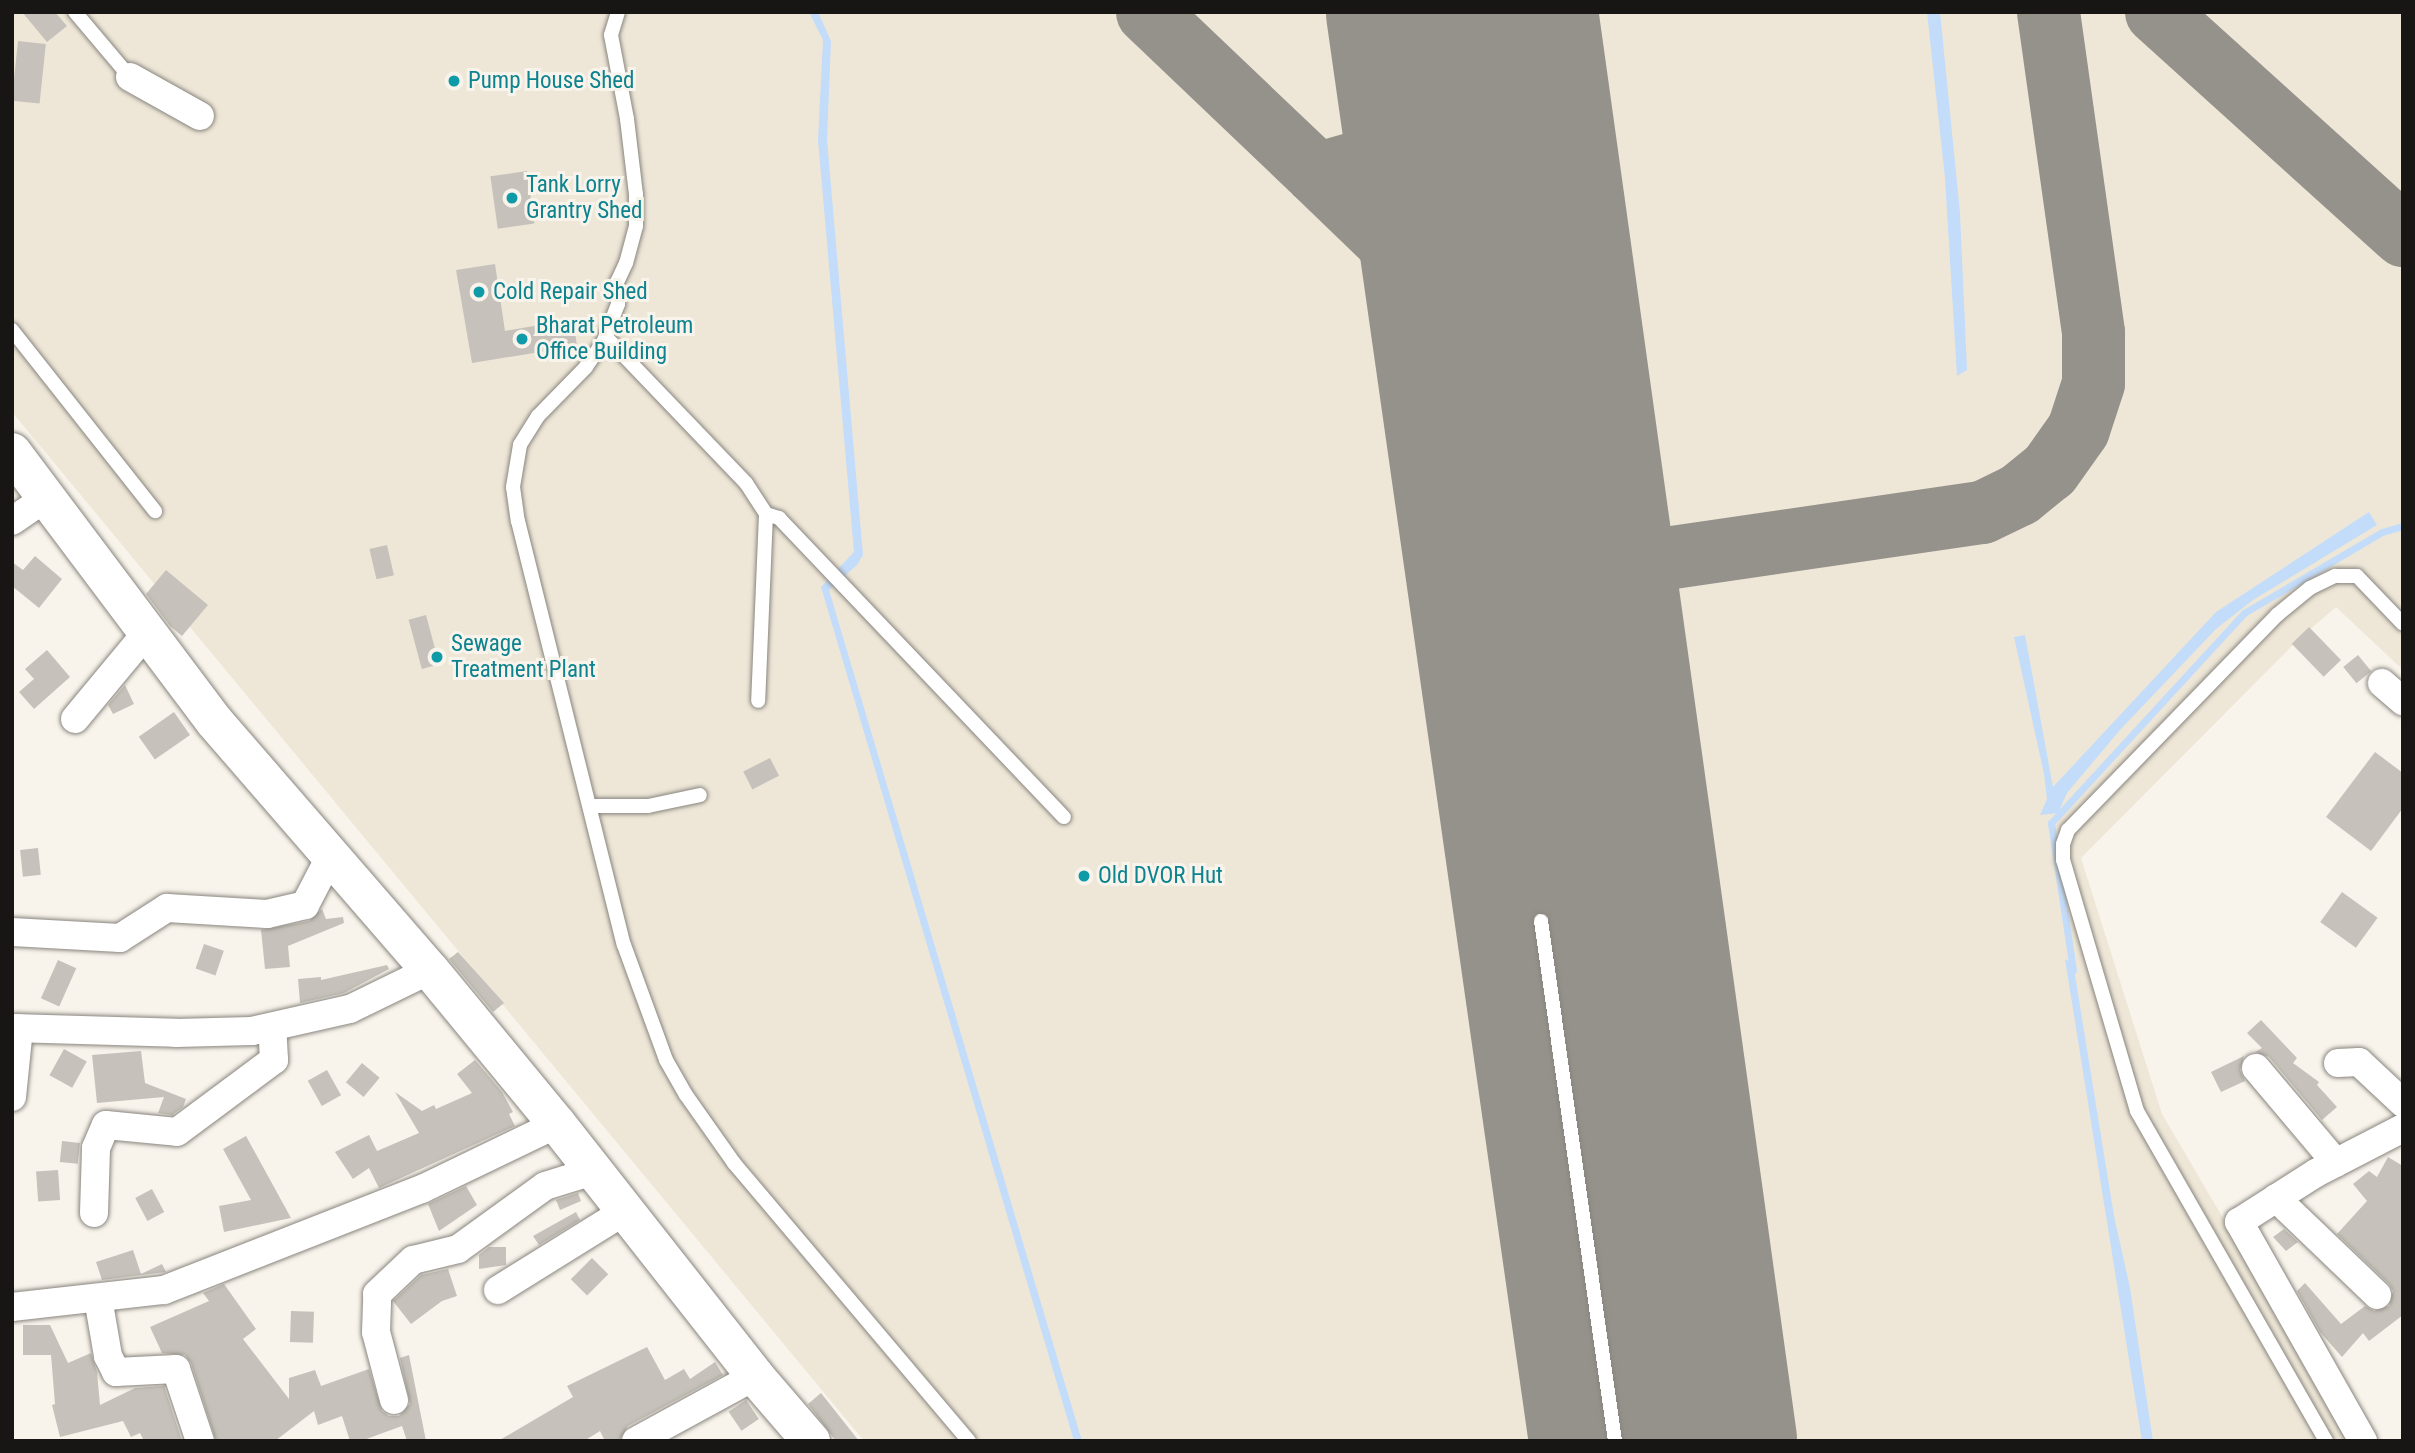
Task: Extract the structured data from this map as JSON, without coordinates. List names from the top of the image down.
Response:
{
  "places": [
    "Pump House Shed",
    "Tank Lorry Grantry Shed",
    "Cold Repair Shed",
    "Bharat Petroleum Office Building",
    "Sewage Treatment Plant",
    "Old DVOR Hut"
  ]
}
